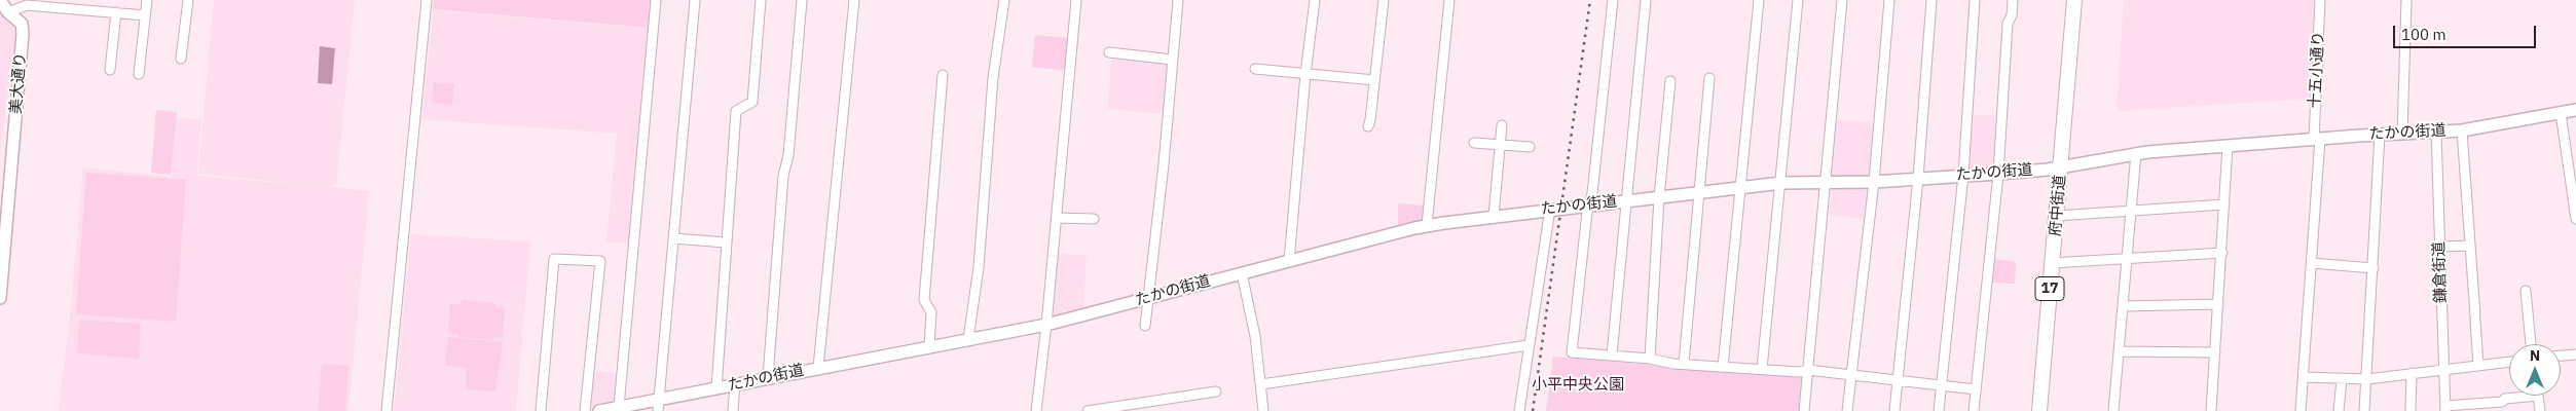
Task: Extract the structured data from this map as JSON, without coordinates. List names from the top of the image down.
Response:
{
  "streets": {
    "main road": ["府中街道", "17"],
    "street": [
      "十五小通り",
      "美大通り",
      "たかの街道",
      "鎌倉街道"
    ]
  },
  "crossings": [
    ["十五小通り", "たかの街道"],
    ["たかの街道", "府中街道"],
    ["たかの街道", "鎌倉街道"]
  ],
  "parks": ["小平中央公園"],
  "scale_bar": "100 m",
  "north": "top"
}
